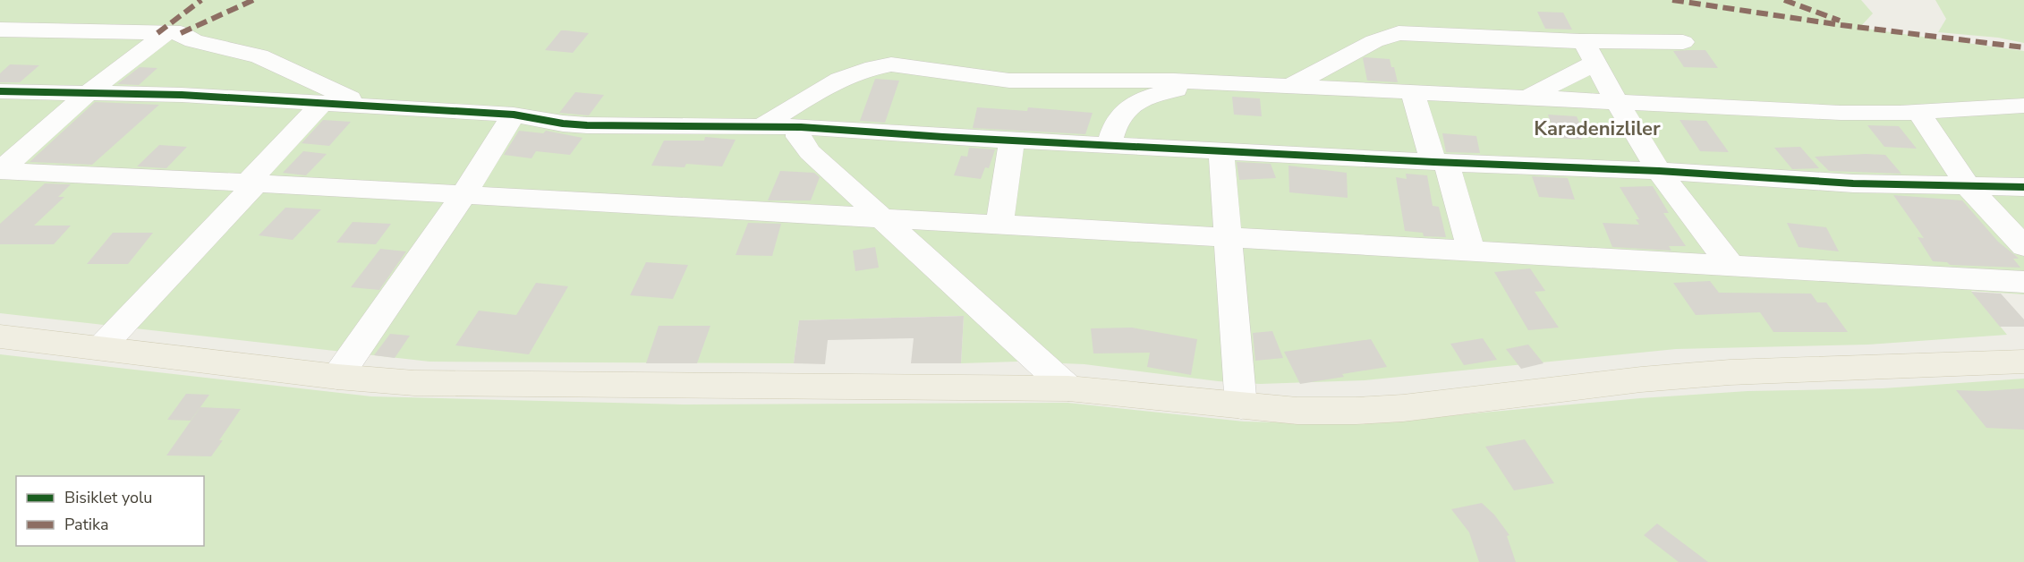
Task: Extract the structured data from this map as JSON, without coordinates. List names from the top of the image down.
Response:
{
  "districts": ["Karadenizliler"],
  "legend": ["Bisiklet yolu", "Patika"]
}
